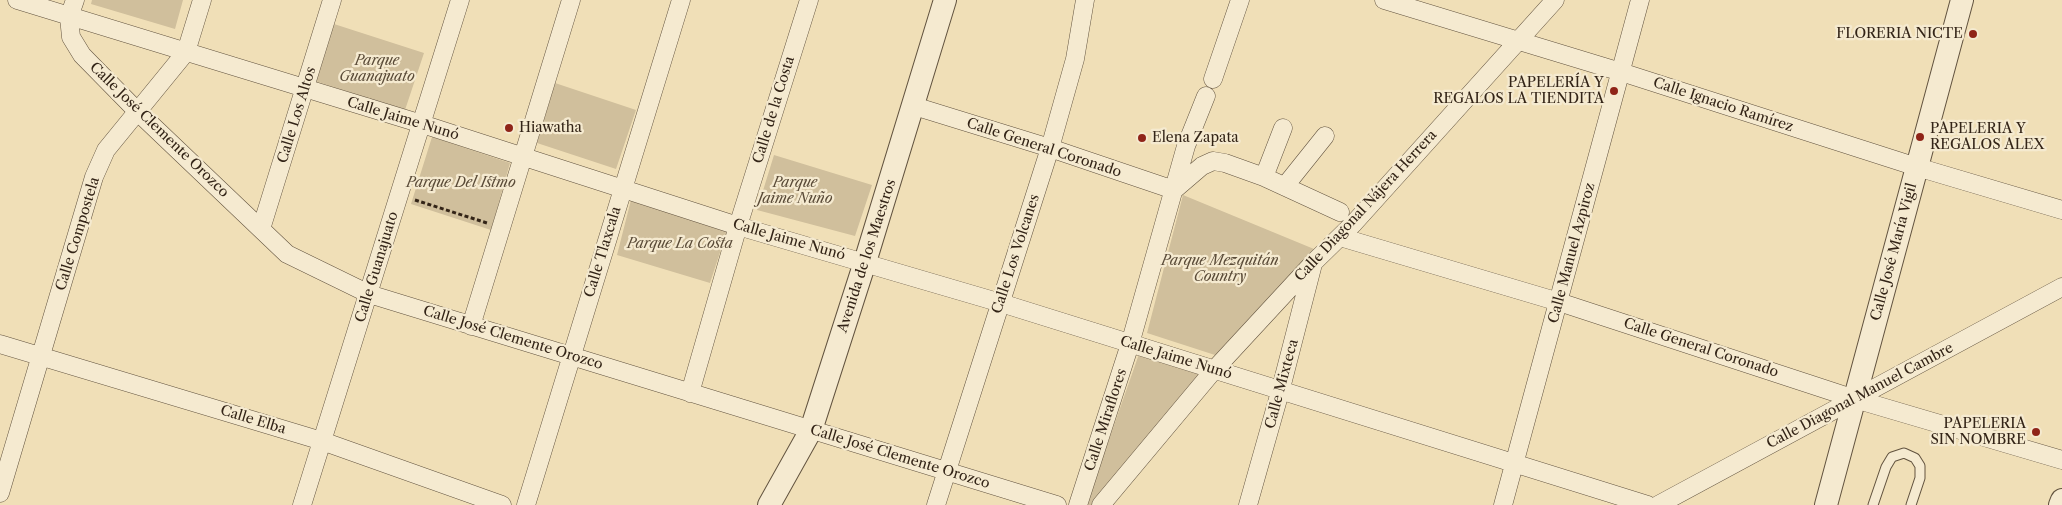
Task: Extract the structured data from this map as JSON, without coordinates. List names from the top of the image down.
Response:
{
  "streets": {
    "street": [
      "Calle Ignacio Ramírez",
      "Calle de la Costa",
      "Calle Los Altos",
      "Calle Jaime Nunó",
      "Calle José Clemente Orozco",
      "Calle General Coronado",
      "Calle Diagonal Nájera Herrera",
      "Calle Compostela",
      "Calle Tlaxcala",
      "Calle José María Vigil",
      "Calle Manuel Azpiroz",
      "Calle Los Volcanes",
      "Avenida de los Maestros",
      "Calle Guanajuato",
      "Calle Mixteca",
      "Calle Diagonal Manuel Cambre",
      "Calle Elba",
      "Calle Miraflores"
    ]
  },
  "crossings": [
    ["Calle Ignacio Ramírez", "Calle Diagonal Nájera Herrera"],
    ["Calle Ignacio Ramírez", "Calle José María Vigil"],
    ["Calle Ignacio Ramírez", "Calle Manuel Azpiroz"],
    ["Calle de la Costa", "Calle Jaime Nunó"],
    ["Calle de la Costa", "Calle José Clemente Orozco"],
    ["Calle Los Altos", "Calle Jaime Nunó"],
    ["Calle Los Altos", "Calle José Clemente Orozco"],
    ["Calle Jaime Nunó", "Calle José Clemente Orozco"],
    ["Calle Jaime Nunó", "Calle Diagonal Nájera Herrera"],
    ["Calle Jaime Nunó", "Calle Compostela"],
    ["Calle Jaime Nunó", "Calle Tlaxcala"],
    ["Calle Jaime Nunó", "Calle Manuel Azpiroz"],
    ["Calle Jaime Nunó", "Calle Los Volcanes"],
    ["Calle Jaime Nunó", "Avenida de los Maestros"],
    ["Calle Jaime Nunó", "Calle Guanajuato"],
    ["Calle Jaime Nunó", "Calle Mixteca"],
    ["Calle Jaime Nunó", "Calle Miraflores"],
    ["Calle José Clemente Orozco", "Calle Compostela"],
    ["Calle José Clemente Orozco", "Calle Tlaxcala"],
    ["Calle José Clemente Orozco", "Calle Los Volcanes"],
    ["Calle José Clemente Orozco", "Avenida de los Maestros"],
    ["Calle José Clemente Orozco", "Calle Guanajuato"],
    ["Calle General Coronado", "Calle Diagonal Nájera Herrera"],
    ["Calle General Coronado", "Calle José María Vigil"],
    ["Calle General Coronado", "Calle Manuel Azpiroz"],
    ["Calle General Coronado", "Calle Los Volcanes"],
    ["Calle General Coronado", "Avenida de los Maestros"],
    ["Calle General Coronado", "Calle Diagonal Manuel Cambre"],
    ["Calle General Coronado", "Calle Miraflores"],
    ["Calle Diagonal Nájera Herrera", "Calle Mixteca"],
    ["Calle Compostela", "Calle Elba"],
    ["Calle José María Vigil", "Calle Diagonal Manuel Cambre"],
    ["Calle Guanajuato", "Calle Elba"]
  ],
  "parks": [
    "Parque Guanajuato",
    "Parque Del Istmo",
    "Parque Jaime Nuño",
    "Parque La Costa",
    "Parque Mezquitán Country"
  ],
  "places": [
    "FLORERIA NICTE",
    "PAPELERÍA Y REGALOS LA TIENDITA",
    "Hiawatha",
    "PAPELERIA Y REGALOS ALEX",
    "Elena Zapata",
    "PAPELERIA SIN NOMBRE"
  ]
}
